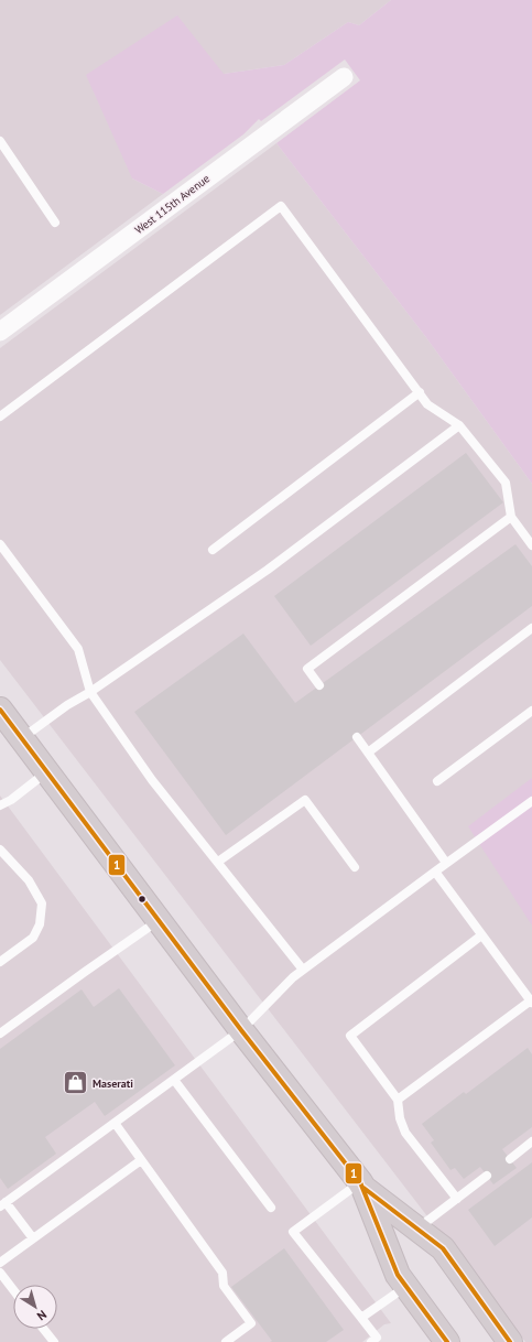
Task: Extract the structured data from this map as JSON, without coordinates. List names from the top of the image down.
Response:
{
  "streets": {
    "street": ["West 115th Avenue"]
  },
  "places": {
    "shop": ["Maserati"]
  },
  "lines": ["transit line 1"],
  "north": "bottom right"
}
